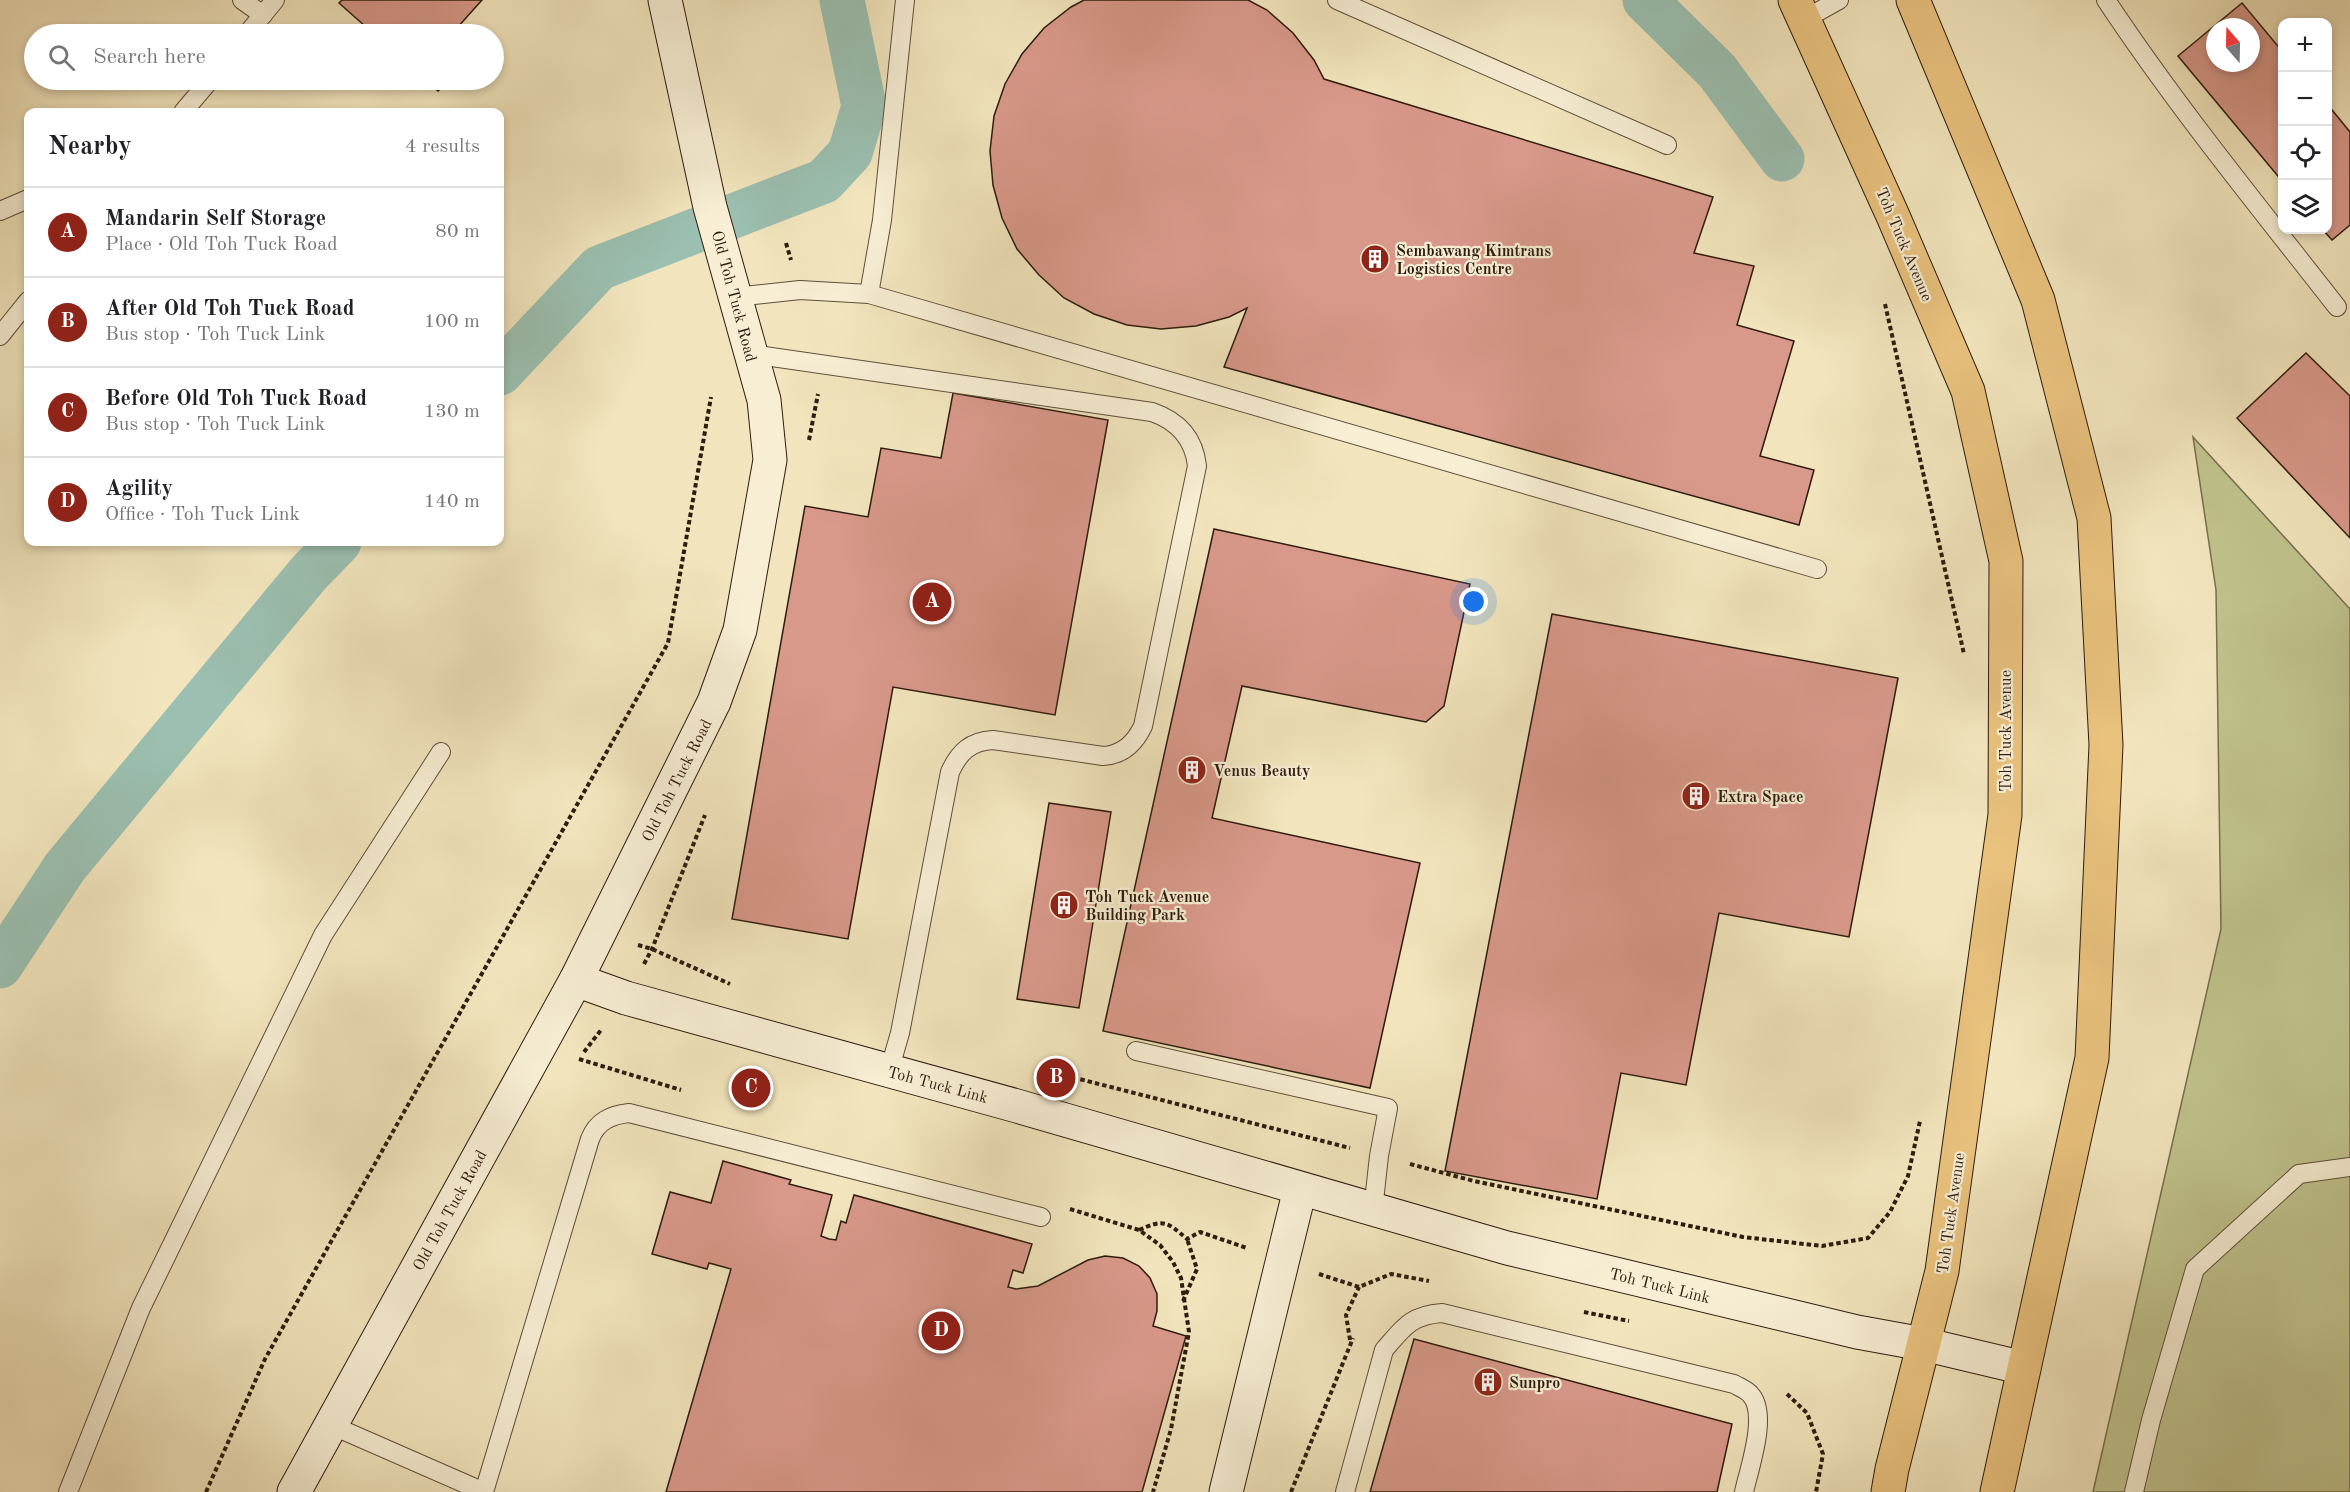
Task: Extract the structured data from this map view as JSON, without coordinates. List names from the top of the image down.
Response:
{
  "streets": {
    "main road": ["Toh Tuck Avenue"],
    "street": ["Old Toh Tuck Road", "Toh Tuck Link"]
  },
  "crossings": [
    ["Toh Tuck Avenue", "Toh Tuck Link"],
    ["Old Toh Tuck Road", "Toh Tuck Link"]
  ],
  "places": {
    "building": [
      "Sembawang Kimtrans Logistics Centre",
      "Venus Beauty",
      "Extra Space",
      "Toh Tuck Avenue Building Park",
      "Sunpro"
    ]
  },
  "north": "top",
  "page": {
    "map_buttons": ["+", "−"],
    "search": "Search here",
    "heading": ["Nearby", "4 results"],
    "list": [
      {
        "mark": "A",
        "name": "Mandarin Self Storage",
        "note": "Place · Old Toh Tuck Road",
        "value": "80 m"
      },
      {
        "mark": "B",
        "name": "After Old Toh Tuck Road",
        "note": "Bus stop · Toh Tuck Link",
        "value": "100 m"
      },
      {
        "mark": "C",
        "name": "Before Old Toh Tuck Road",
        "note": "Bus stop · Toh Tuck Link",
        "value": "130 m"
      },
      {
        "mark": "D",
        "name": "Agility",
        "note": "Office · Toh Tuck Link",
        "value": "140 m"
      }
    ],
    "pins": [
      "A",
      "B",
      "C",
      "D"
    ]
  }
}
